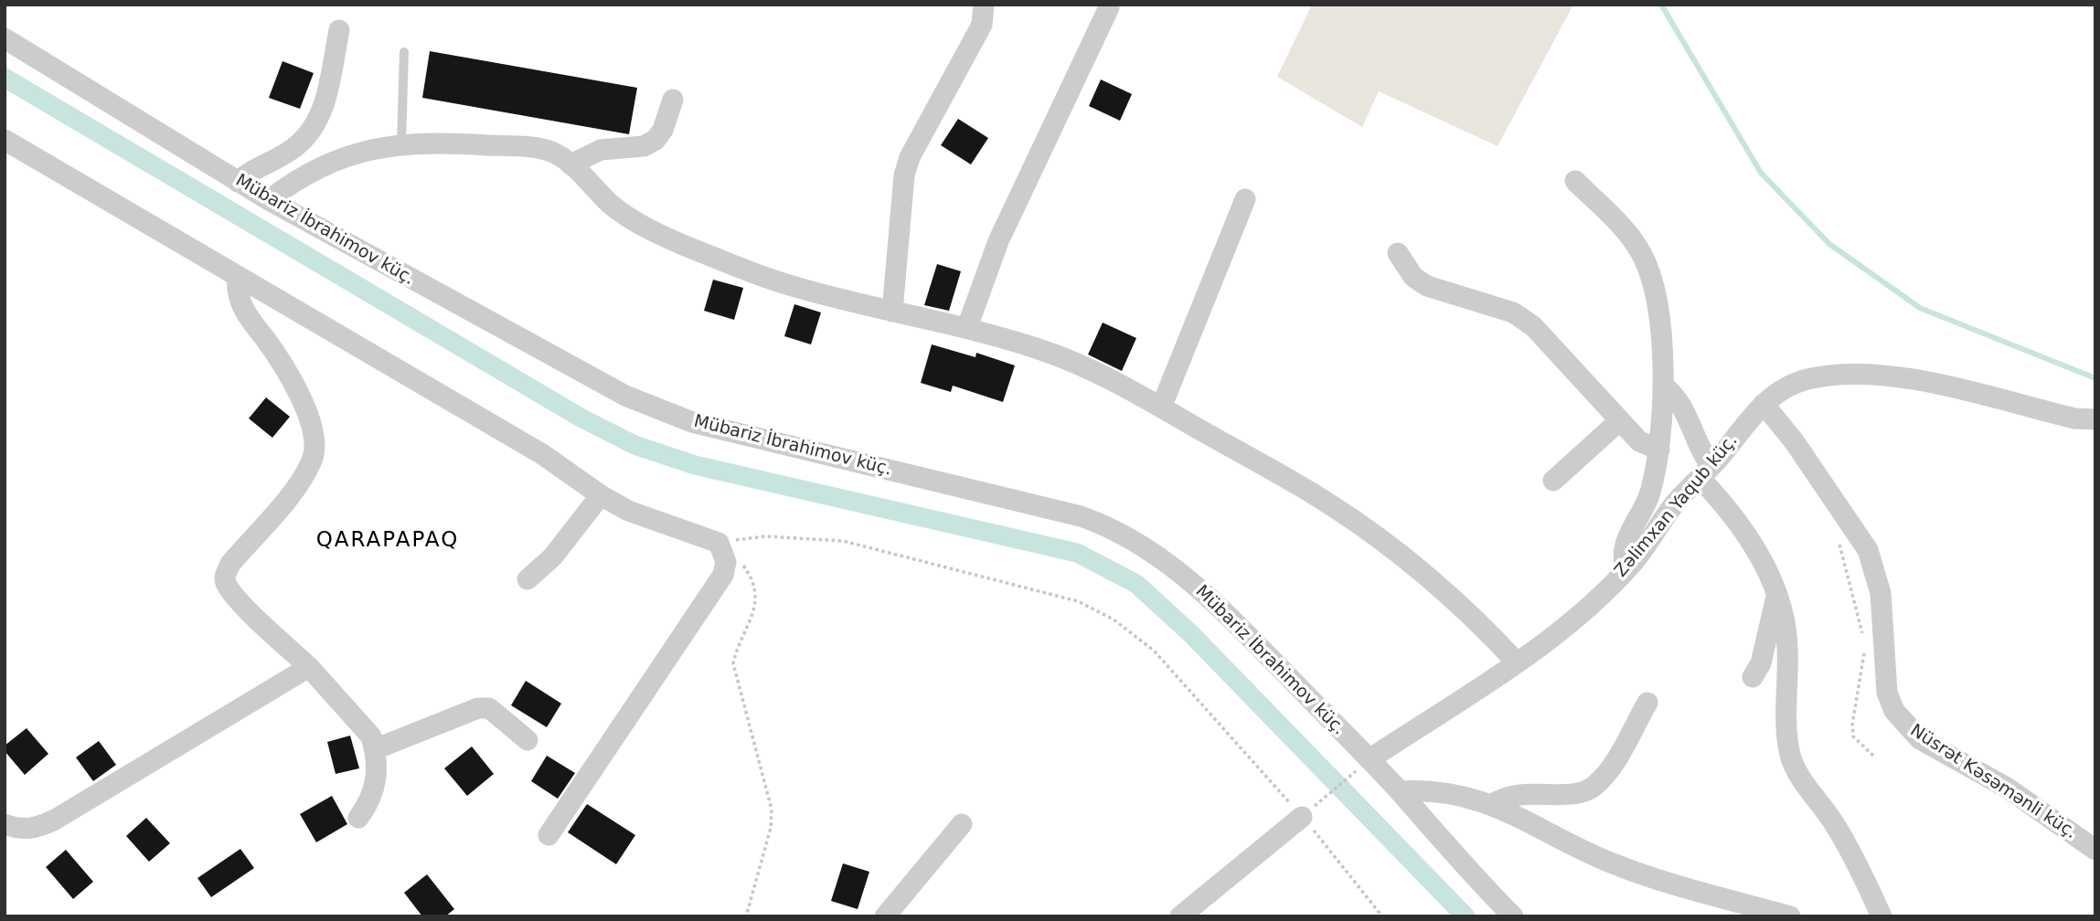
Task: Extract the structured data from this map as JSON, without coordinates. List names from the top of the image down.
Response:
{
  "streets": {
    "street": ["Mübariz İbrahimov küç.", "Zəlimxan Yaqub küç.", "Nüsrət Kəsəmənli küç."]
  },
  "crossings": [
    ["Mübariz İbrahimov küç.", "Zəlimxan Yaqub küç."],
    ["Zəlimxan Yaqub küç.", "Nüsrət Kəsəmənli küç."]
  ],
  "districts": ["QARAPAPAQ"]
}
